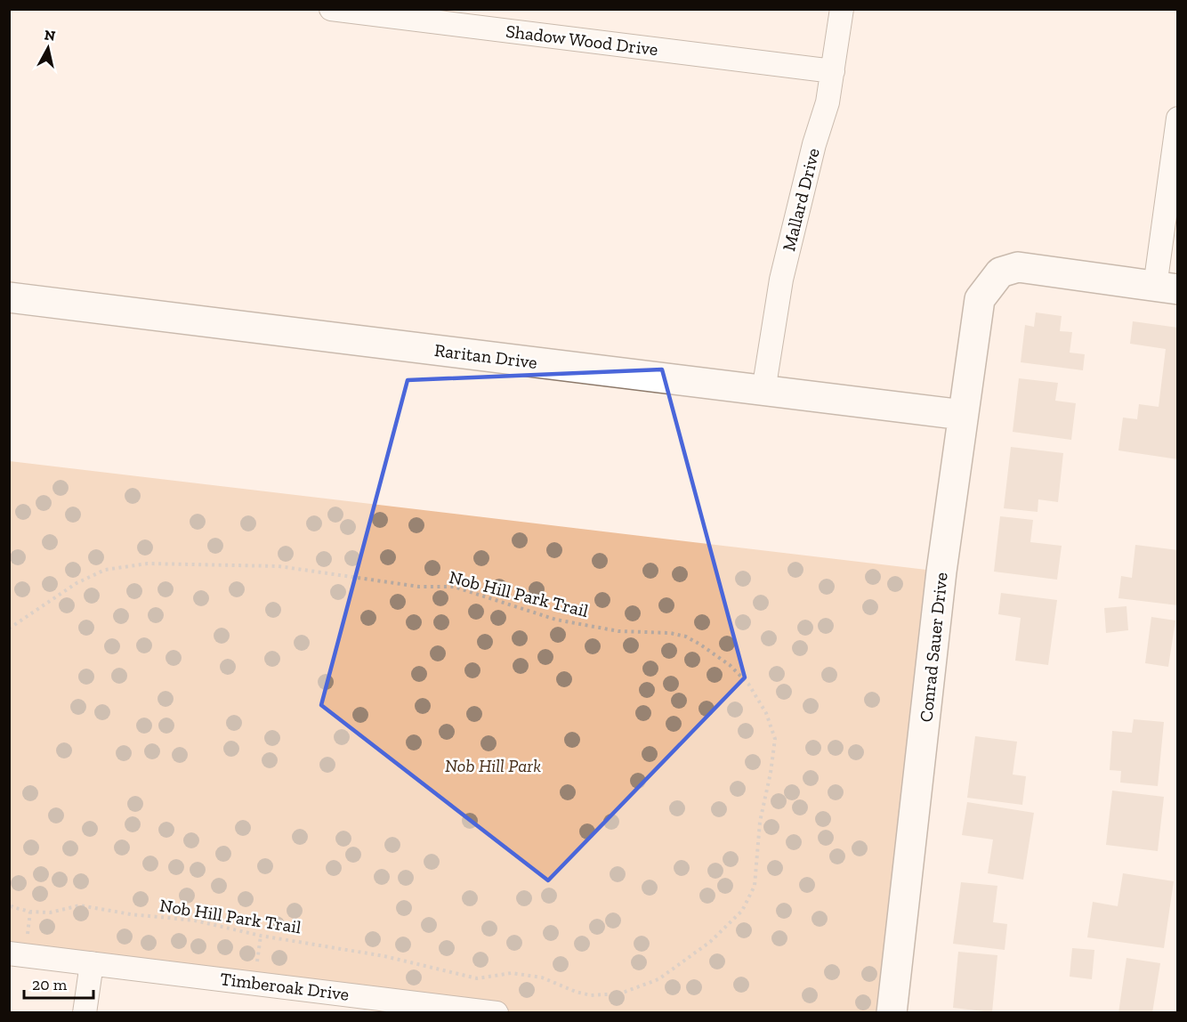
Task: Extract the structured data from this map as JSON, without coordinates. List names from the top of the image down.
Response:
{
  "streets": {
    "street": [
      "Shadow Wood Drive",
      "Mallard Drive",
      "Raritan Drive",
      "Conrad Sauer Drive",
      "Timberoak Drive"
    ],
    "path": ["Nob Hill Park Trail"]
  },
  "crossings": [
    ["Shadow Wood Drive", "Mallard Drive"],
    ["Mallard Drive", "Raritan Drive"],
    ["Raritan Drive", "Conrad Sauer Drive"]
  ],
  "parks": ["Nob Hill Park"],
  "scale_bar": "20 m",
  "north": "top"
}
